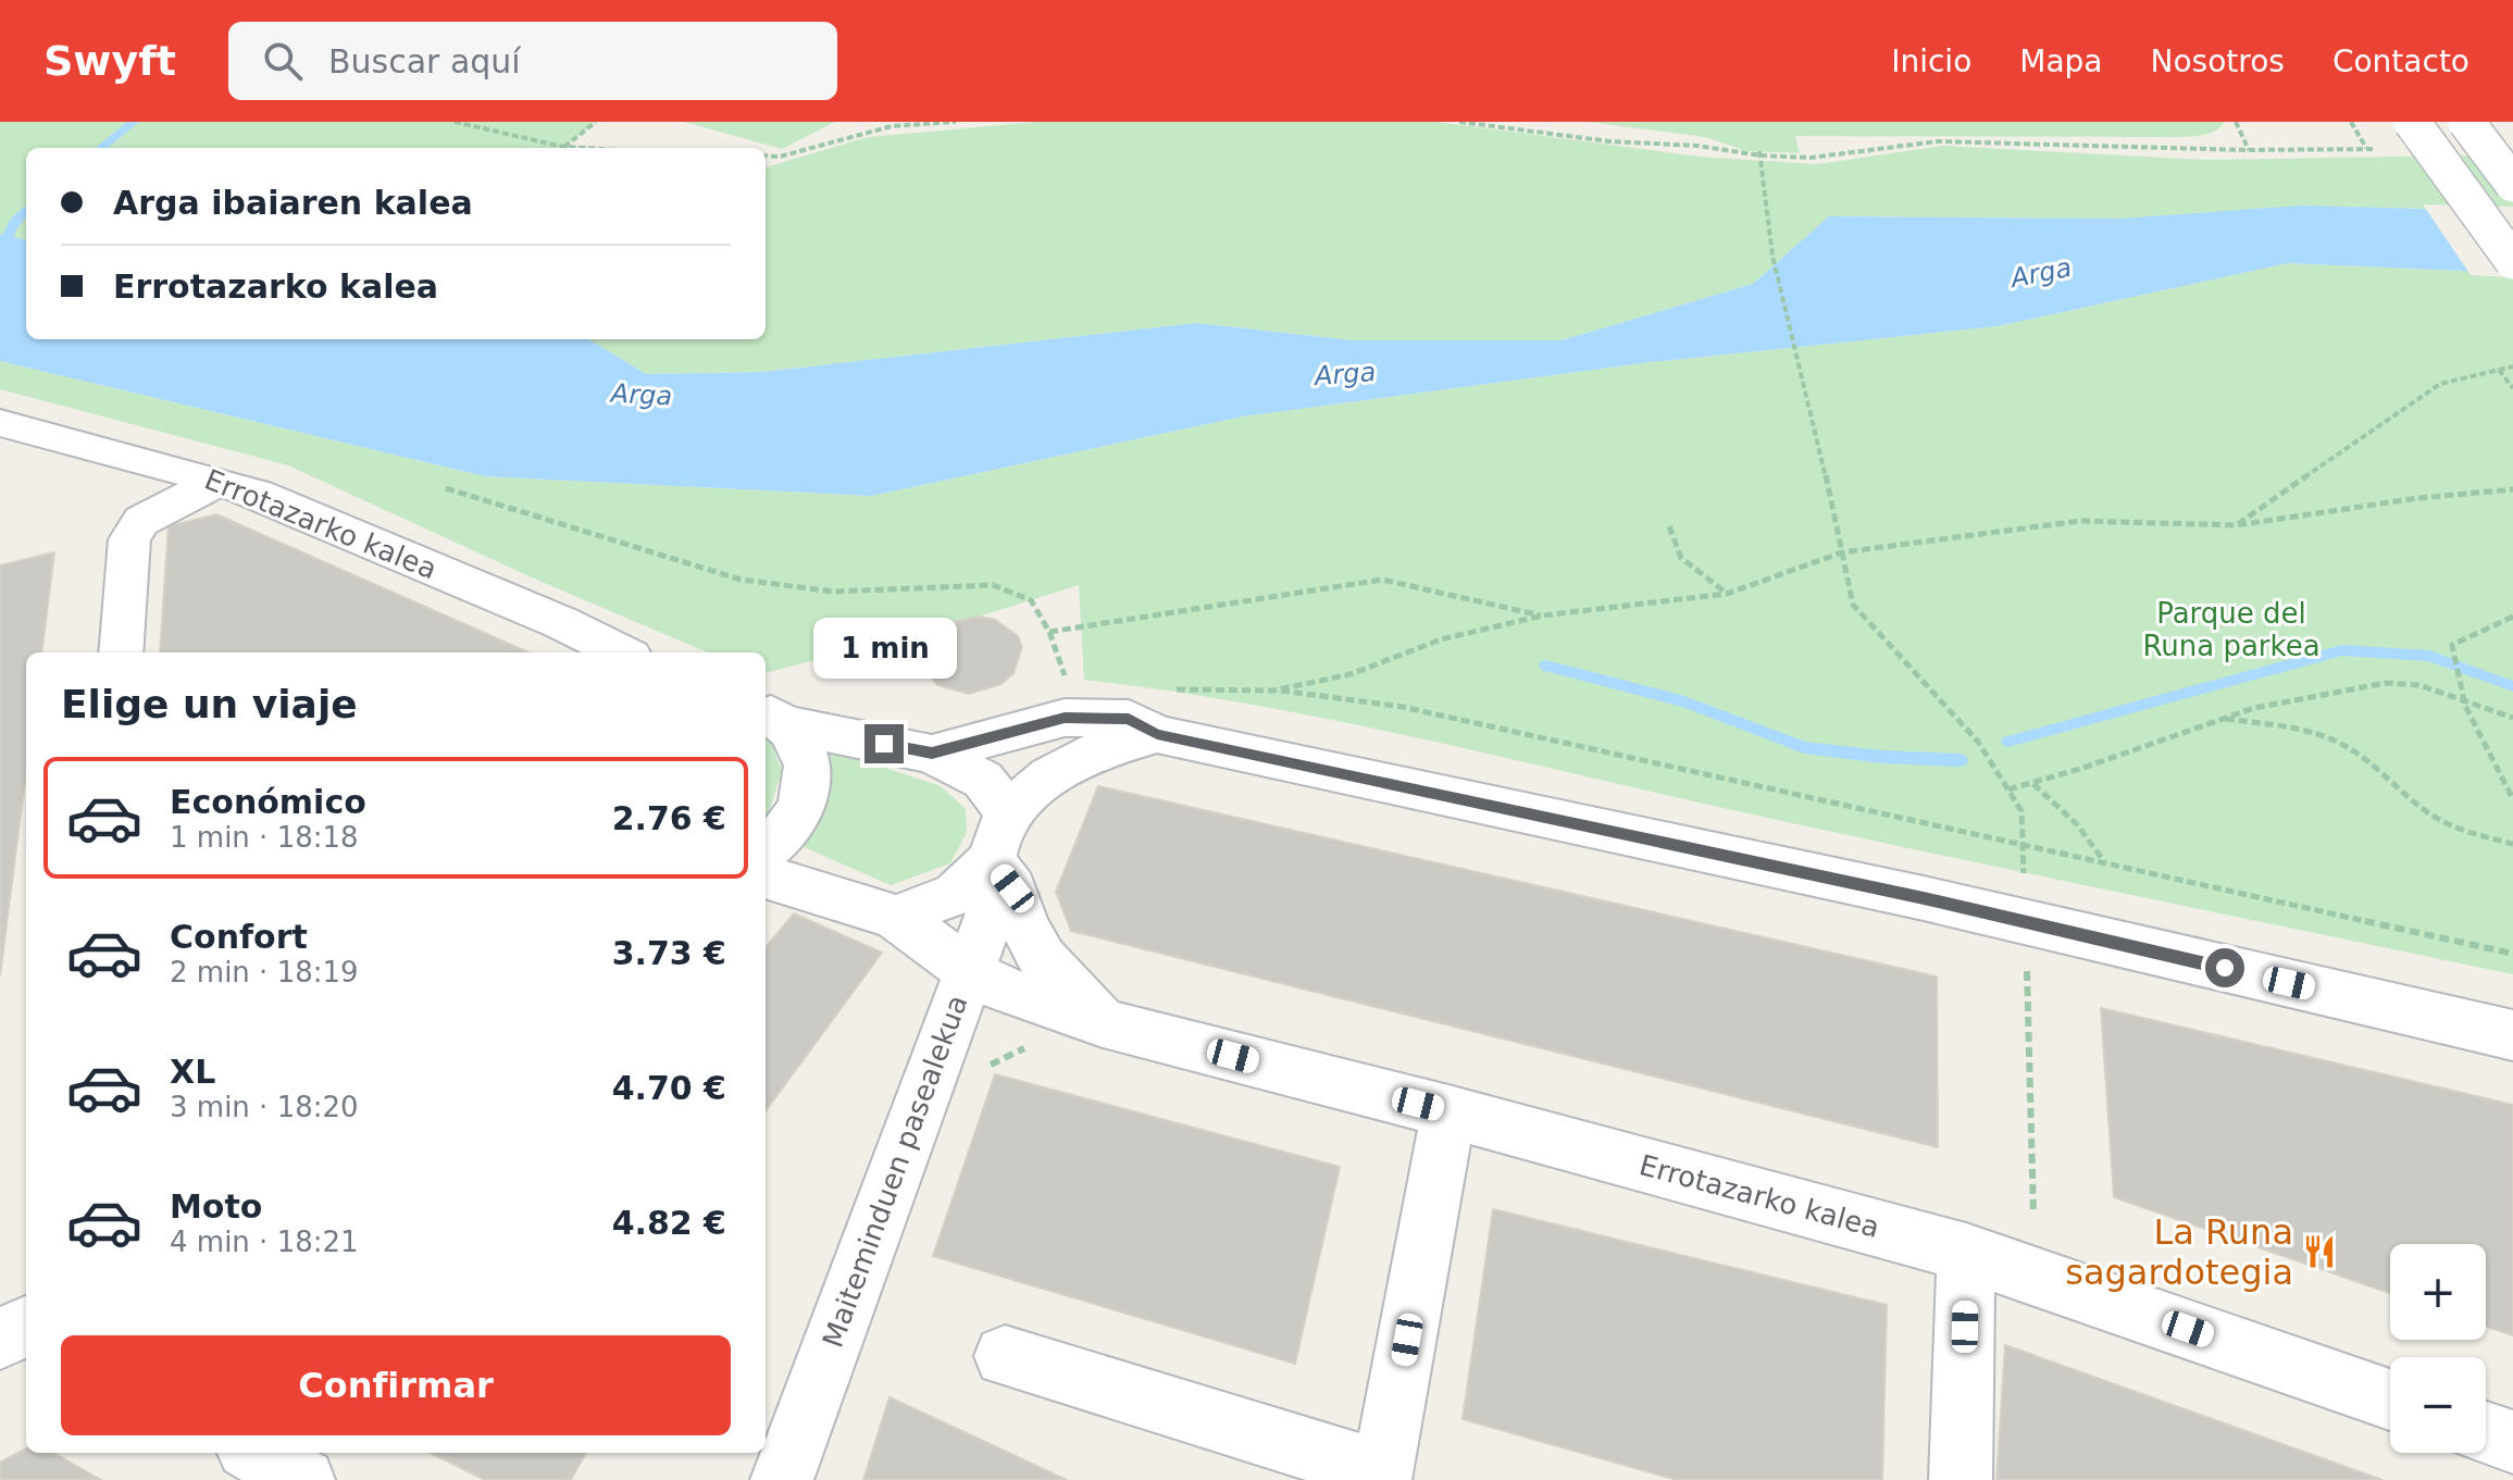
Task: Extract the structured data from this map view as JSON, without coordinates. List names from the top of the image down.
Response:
{
  "streets": {
    "street": ["Errotazarko kalea", "Maiteminduen pasealekua"]
  },
  "crossings": [
    ["Errotazarko kalea", "Maiteminduen pasealekua"]
  ],
  "water": ["Arga"],
  "parks": ["Parque del Runa parkea"],
  "places": {
    "restaurant": ["La Runa sagardotegia"]
  },
  "page": {
    "header": "Swyft",
    "search": "Buscar aquí",
    "nav": [
      "Inicio",
      "Mapa",
      "Nosotros",
      "Contacto"
    ],
    "banner": ["Arga ibaiaren kalea", "Errotazarko kalea"],
    "bubble": "1 min",
    "heading": "Elige un viaje",
    "list": [
      {
        "name": "Económico",
        "note": "1 min · 18:18",
        "value": "2.76 €"
      },
      {
        "name": "Confort",
        "note": "2 min · 18:19",
        "value": "3.73 €"
      },
      {
        "name": "XL",
        "note": "3 min · 18:20",
        "value": "4.70 €"
      },
      {
        "name": "Moto",
        "note": "4 min · 18:21",
        "value": "4.82 €"
      }
    ],
    "map_buttons": ["+", "−"],
    "buttons": "Confirmar"
  }
}
